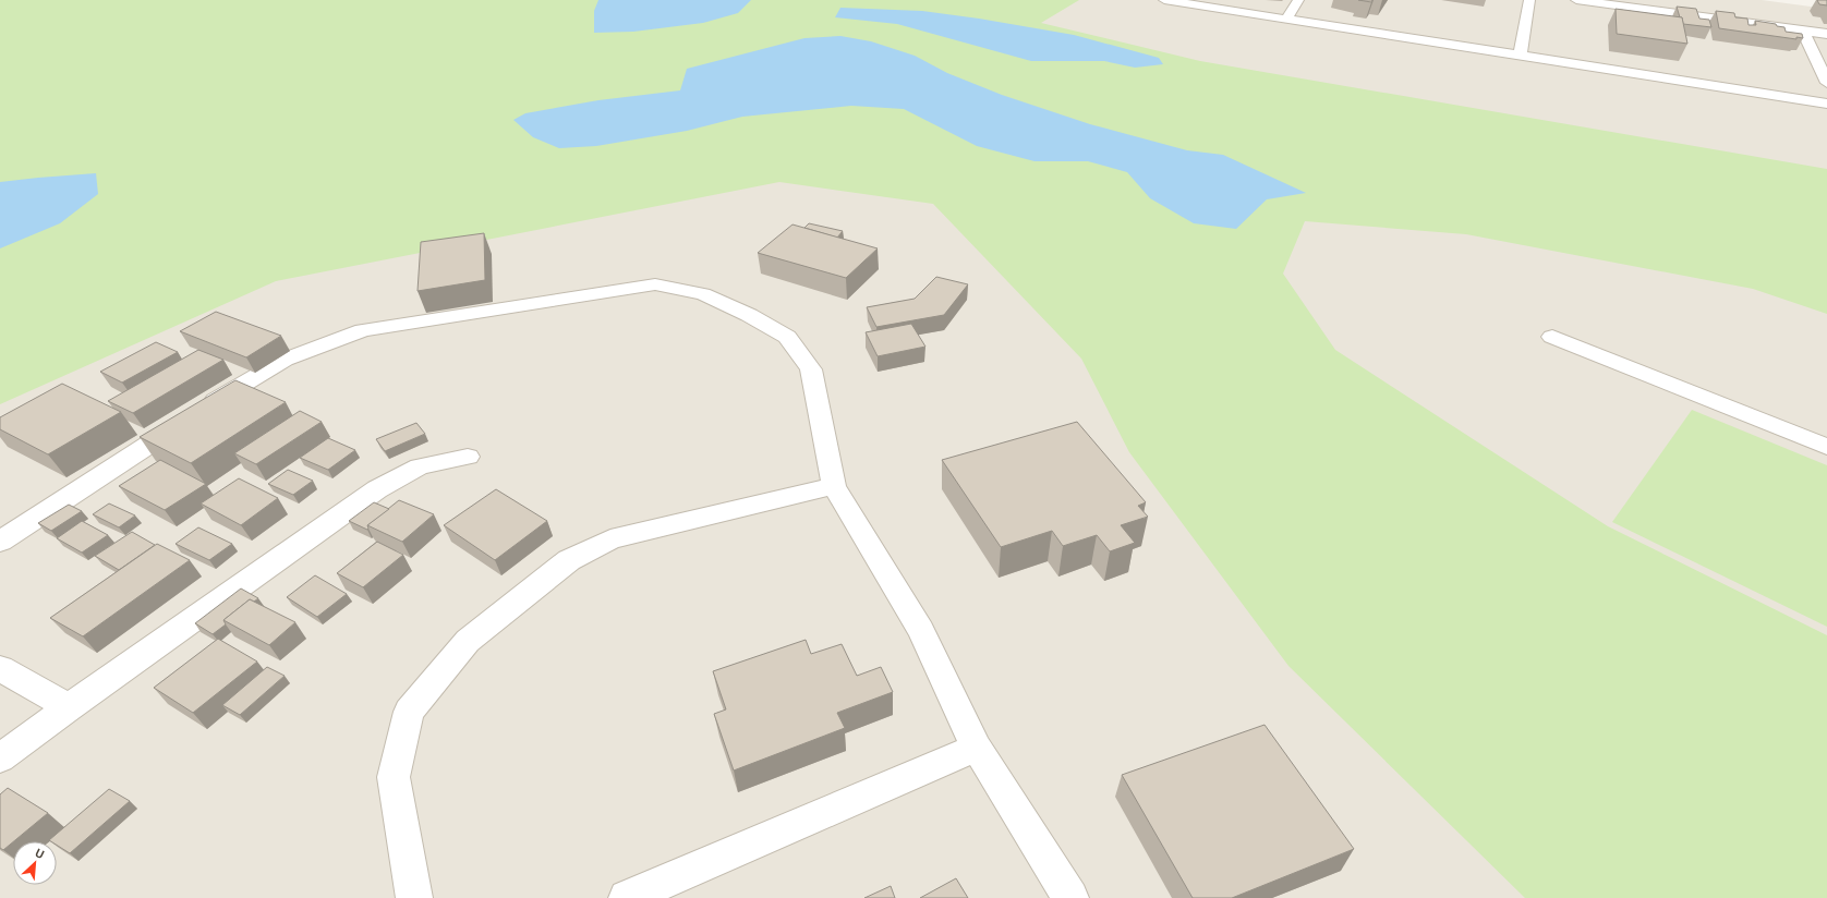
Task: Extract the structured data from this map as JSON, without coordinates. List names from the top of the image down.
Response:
{
  "north": "top right"
}
